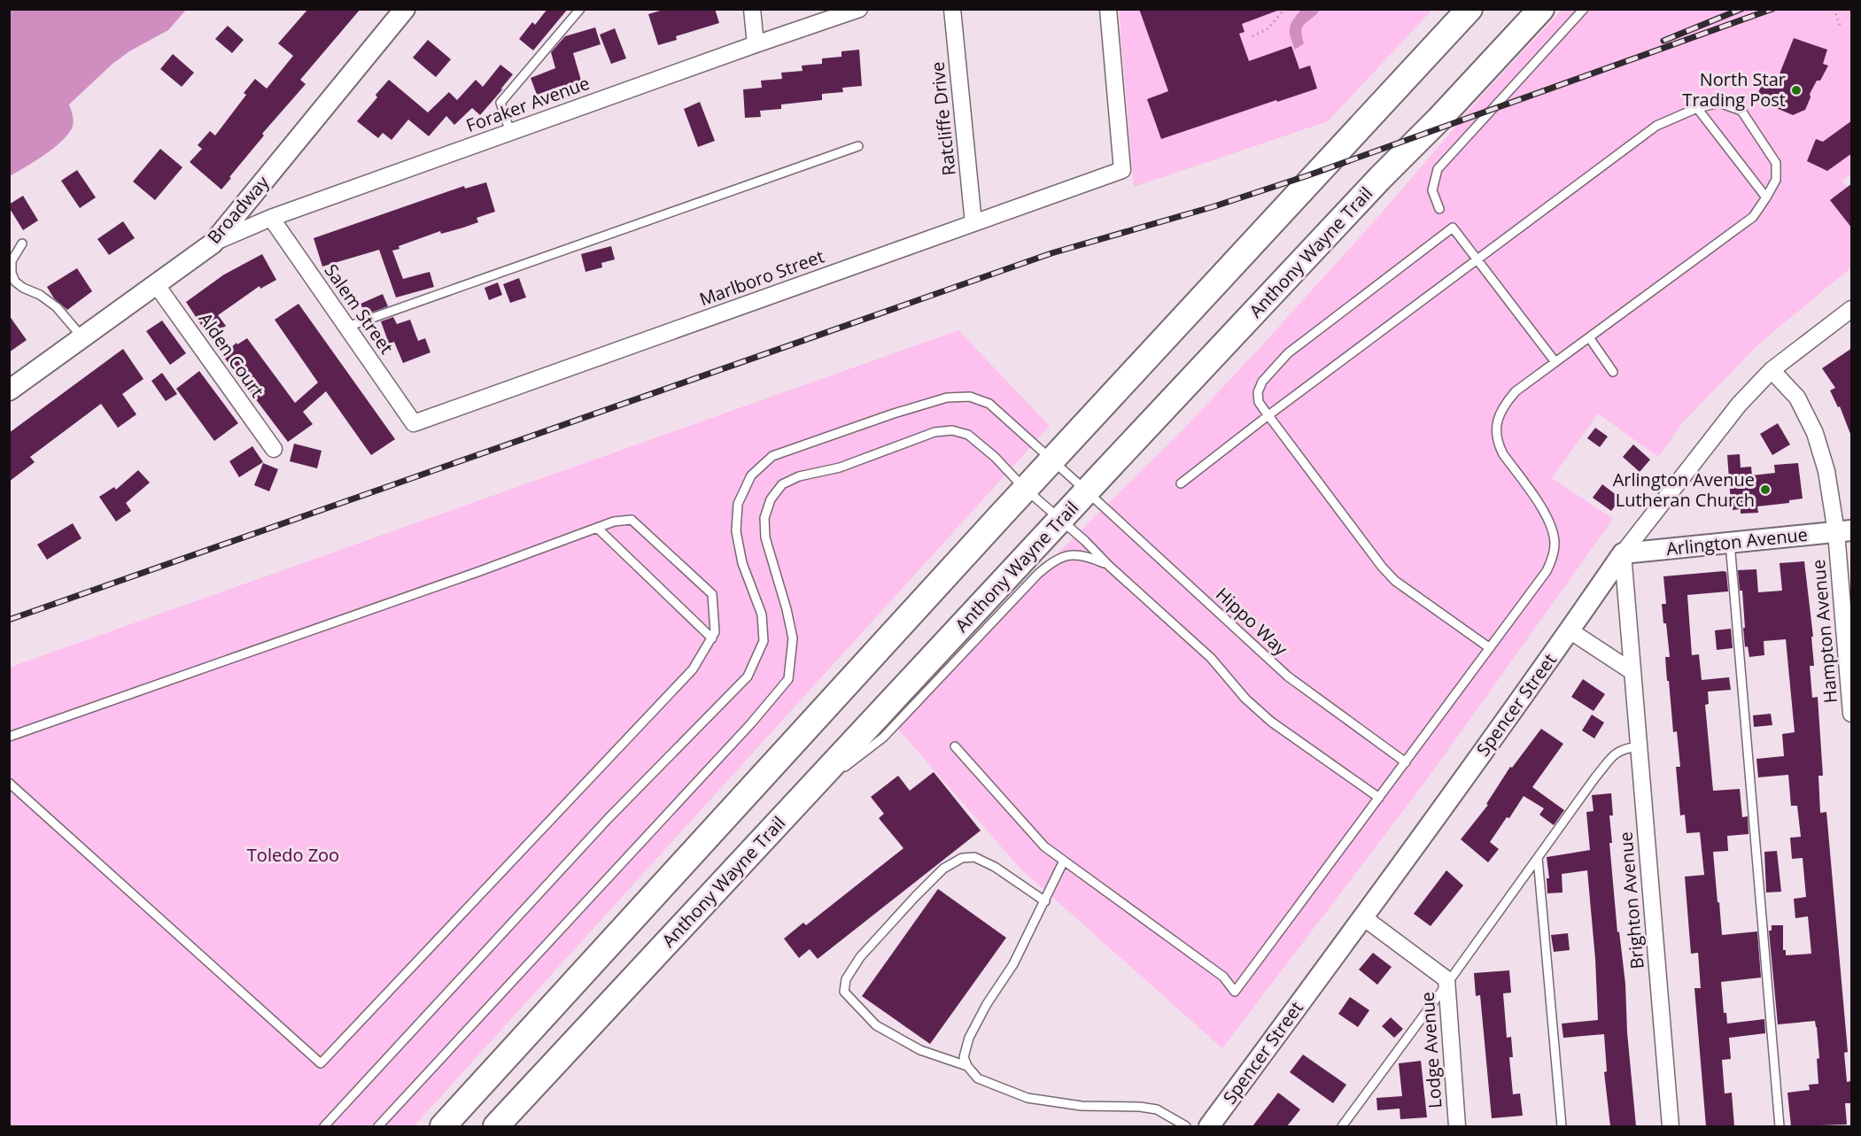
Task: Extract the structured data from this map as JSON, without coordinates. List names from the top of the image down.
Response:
{
  "streets": {
    "highway": ["Anthony Wayne Trail"],
    "street": [
      "Foraker Avenue",
      "Ratcliffe Drive",
      "Broadway",
      "Marlboro Street",
      "Salem Street",
      "Alden Court",
      "Arlington Avenue",
      "Hampton Avenue",
      "Spencer Street",
      "Brighton Avenue",
      "Lodge Avenue"
    ],
    "lane": ["Hippo Way"]
  },
  "crossings": [
    ["Foraker Avenue", "Broadway"],
    ["Foraker Avenue", "Salem Street"],
    ["Ratcliffe Drive", "Marlboro Street"],
    ["Broadway", "Alden Court"],
    ["Anthony Wayne Trail", "Hippo Way"],
    ["Marlboro Street", "Salem Street"],
    ["Arlington Avenue", "Hampton Avenue"],
    ["Arlington Avenue", "Spencer Street"],
    ["Arlington Avenue", "Brighton Avenue"],
    ["Hampton Avenue", "Spencer Street"],
    ["Spencer Street", "Brighton Avenue"],
    ["Spencer Street", "Lodge Avenue"]
  ],
  "parks": ["Toledo Zoo"],
  "places": ["North Star Trading Post", "Arlington Avenue Lutheran Church"]
}
